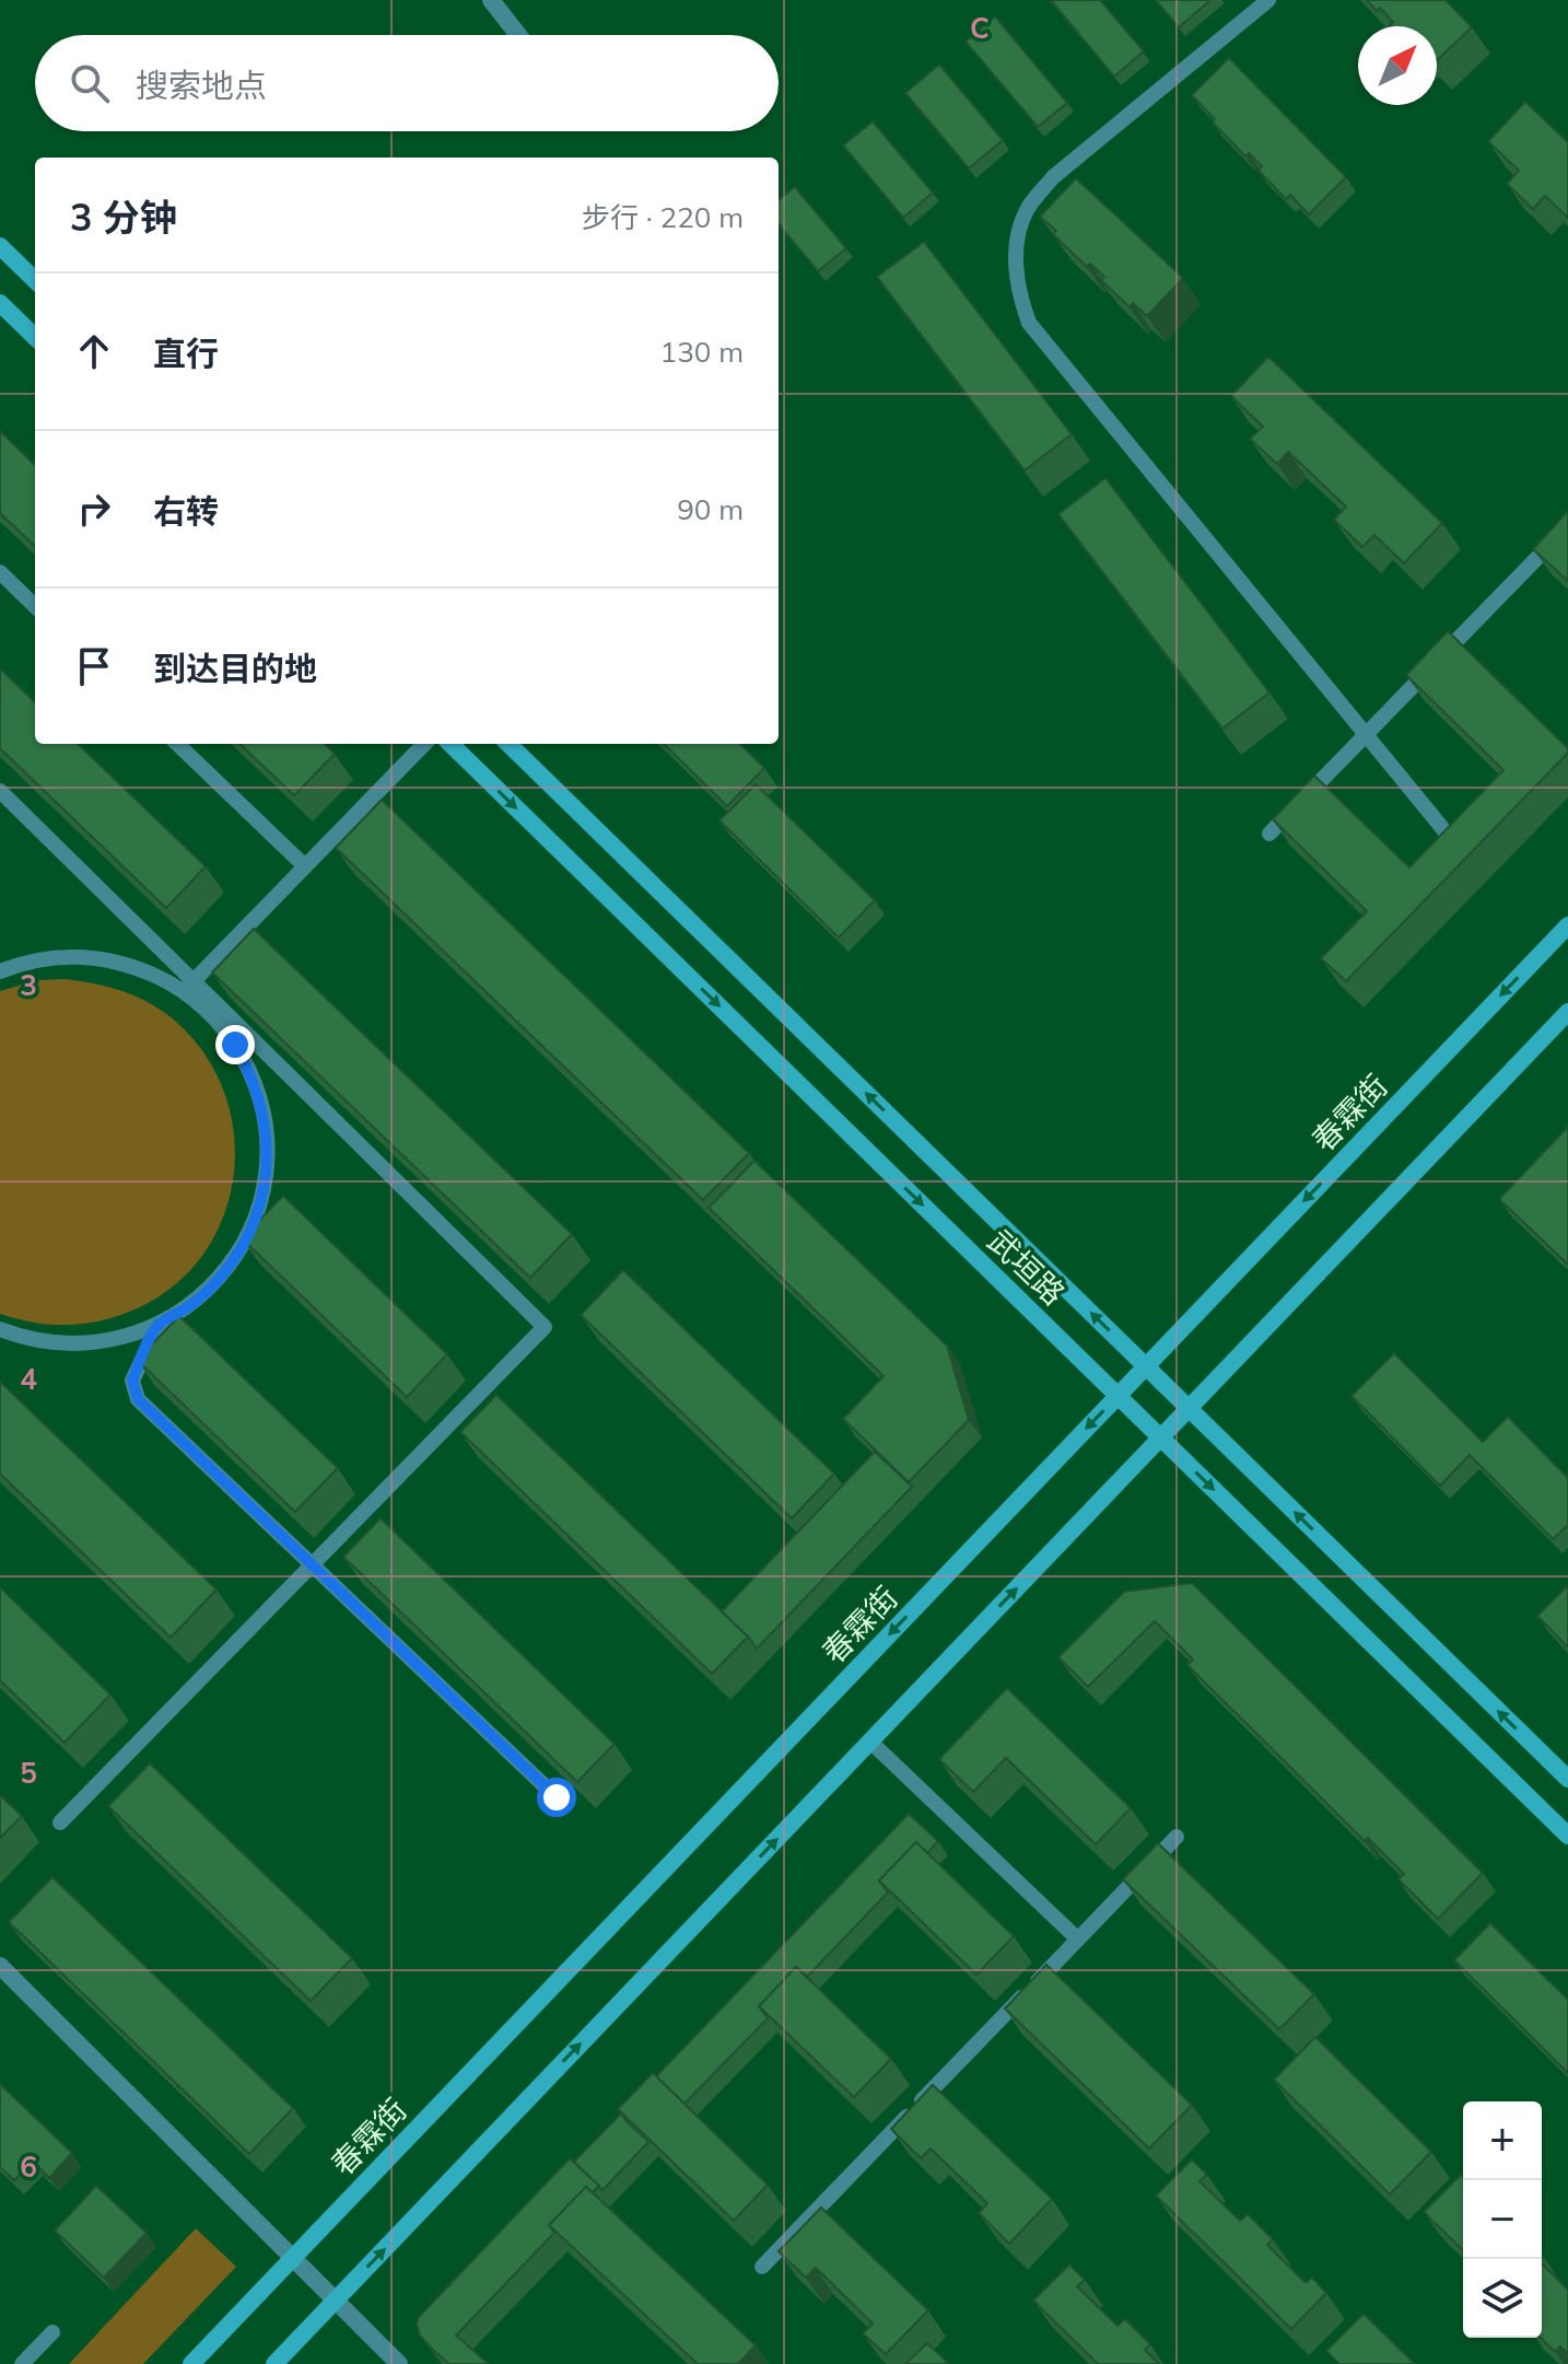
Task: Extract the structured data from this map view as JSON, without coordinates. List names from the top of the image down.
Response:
{
  "streets": {
    "main road": ["春霖街", "武垣路"]
  },
  "crossings": [
    ["春霖街", "武垣路"]
  ],
  "north": "top right",
  "page": {
    "search": "搜索地点",
    "heading": ["3 分钟", "步行 · 220 m"],
    "list": [
      ["直行", "130 m"],
      ["右转", "90 m"],
      "到达目的地"
    ],
    "map_buttons": ["+", "−"]
  },
  "grid": {
    "columns": ["C"],
    "rows": [
      "3",
      "4",
      "5",
      "6"
    ]
  }
}
